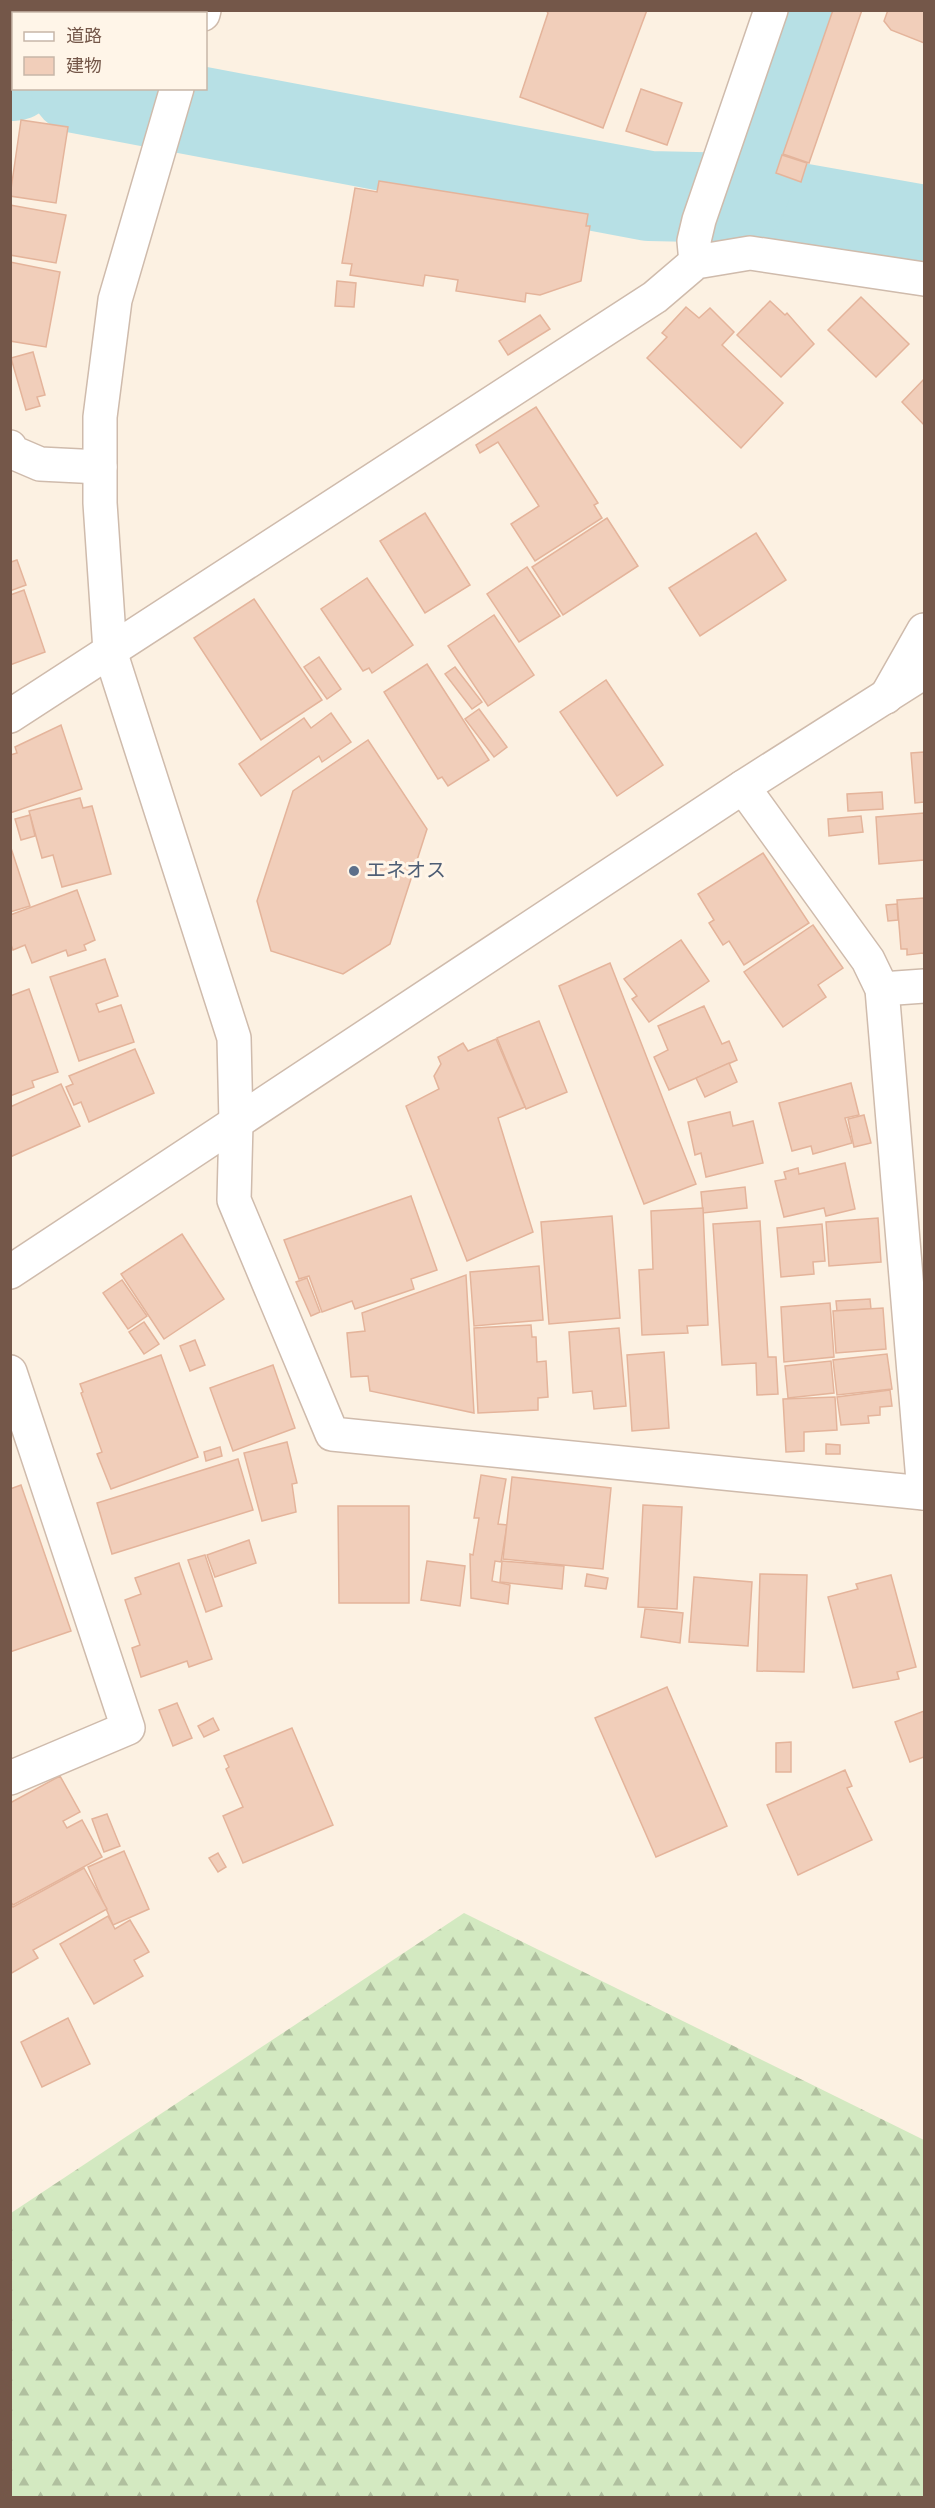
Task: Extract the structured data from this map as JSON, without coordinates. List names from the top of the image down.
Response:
{
  "places": ["エネオス"],
  "legend": ["道路", "建物"]
}
